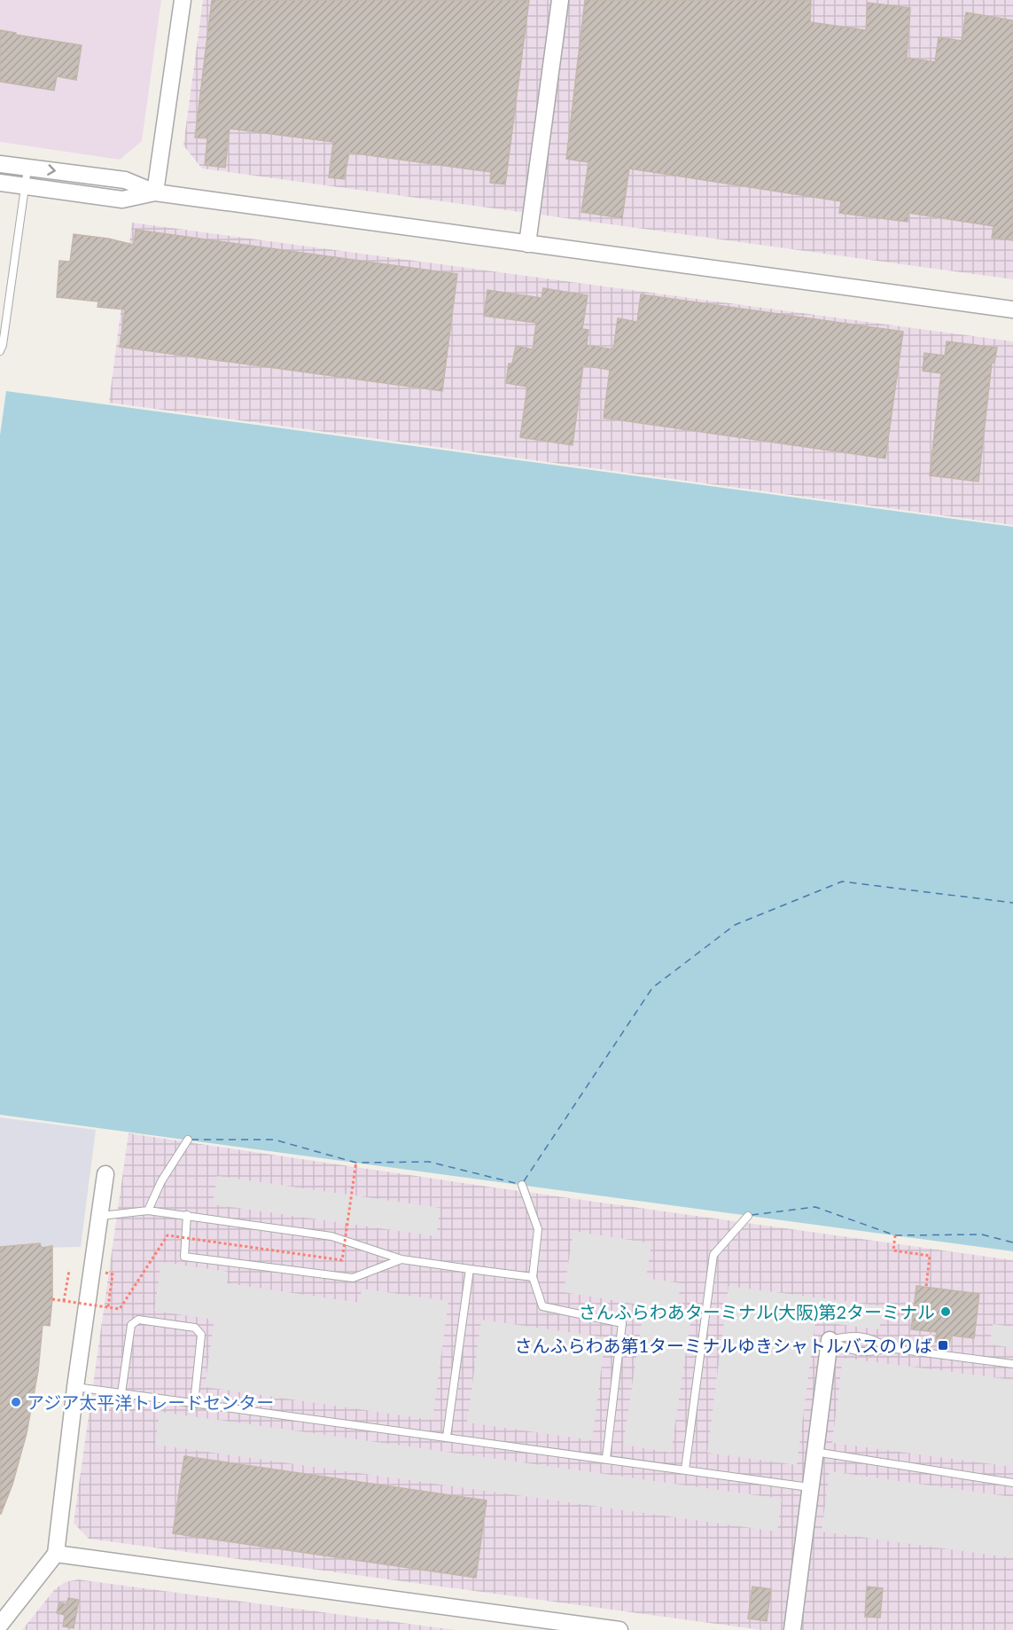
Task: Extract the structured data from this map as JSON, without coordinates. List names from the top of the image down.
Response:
{
  "places": {
    "other": ["さんふらわあターミナル(大阪)第2ターミナル", "アジア太平洋トレードセンター"],
    "transit": ["さんふらわあ第1ターミナルゆきシャトルバスのりば"]
  }
}
